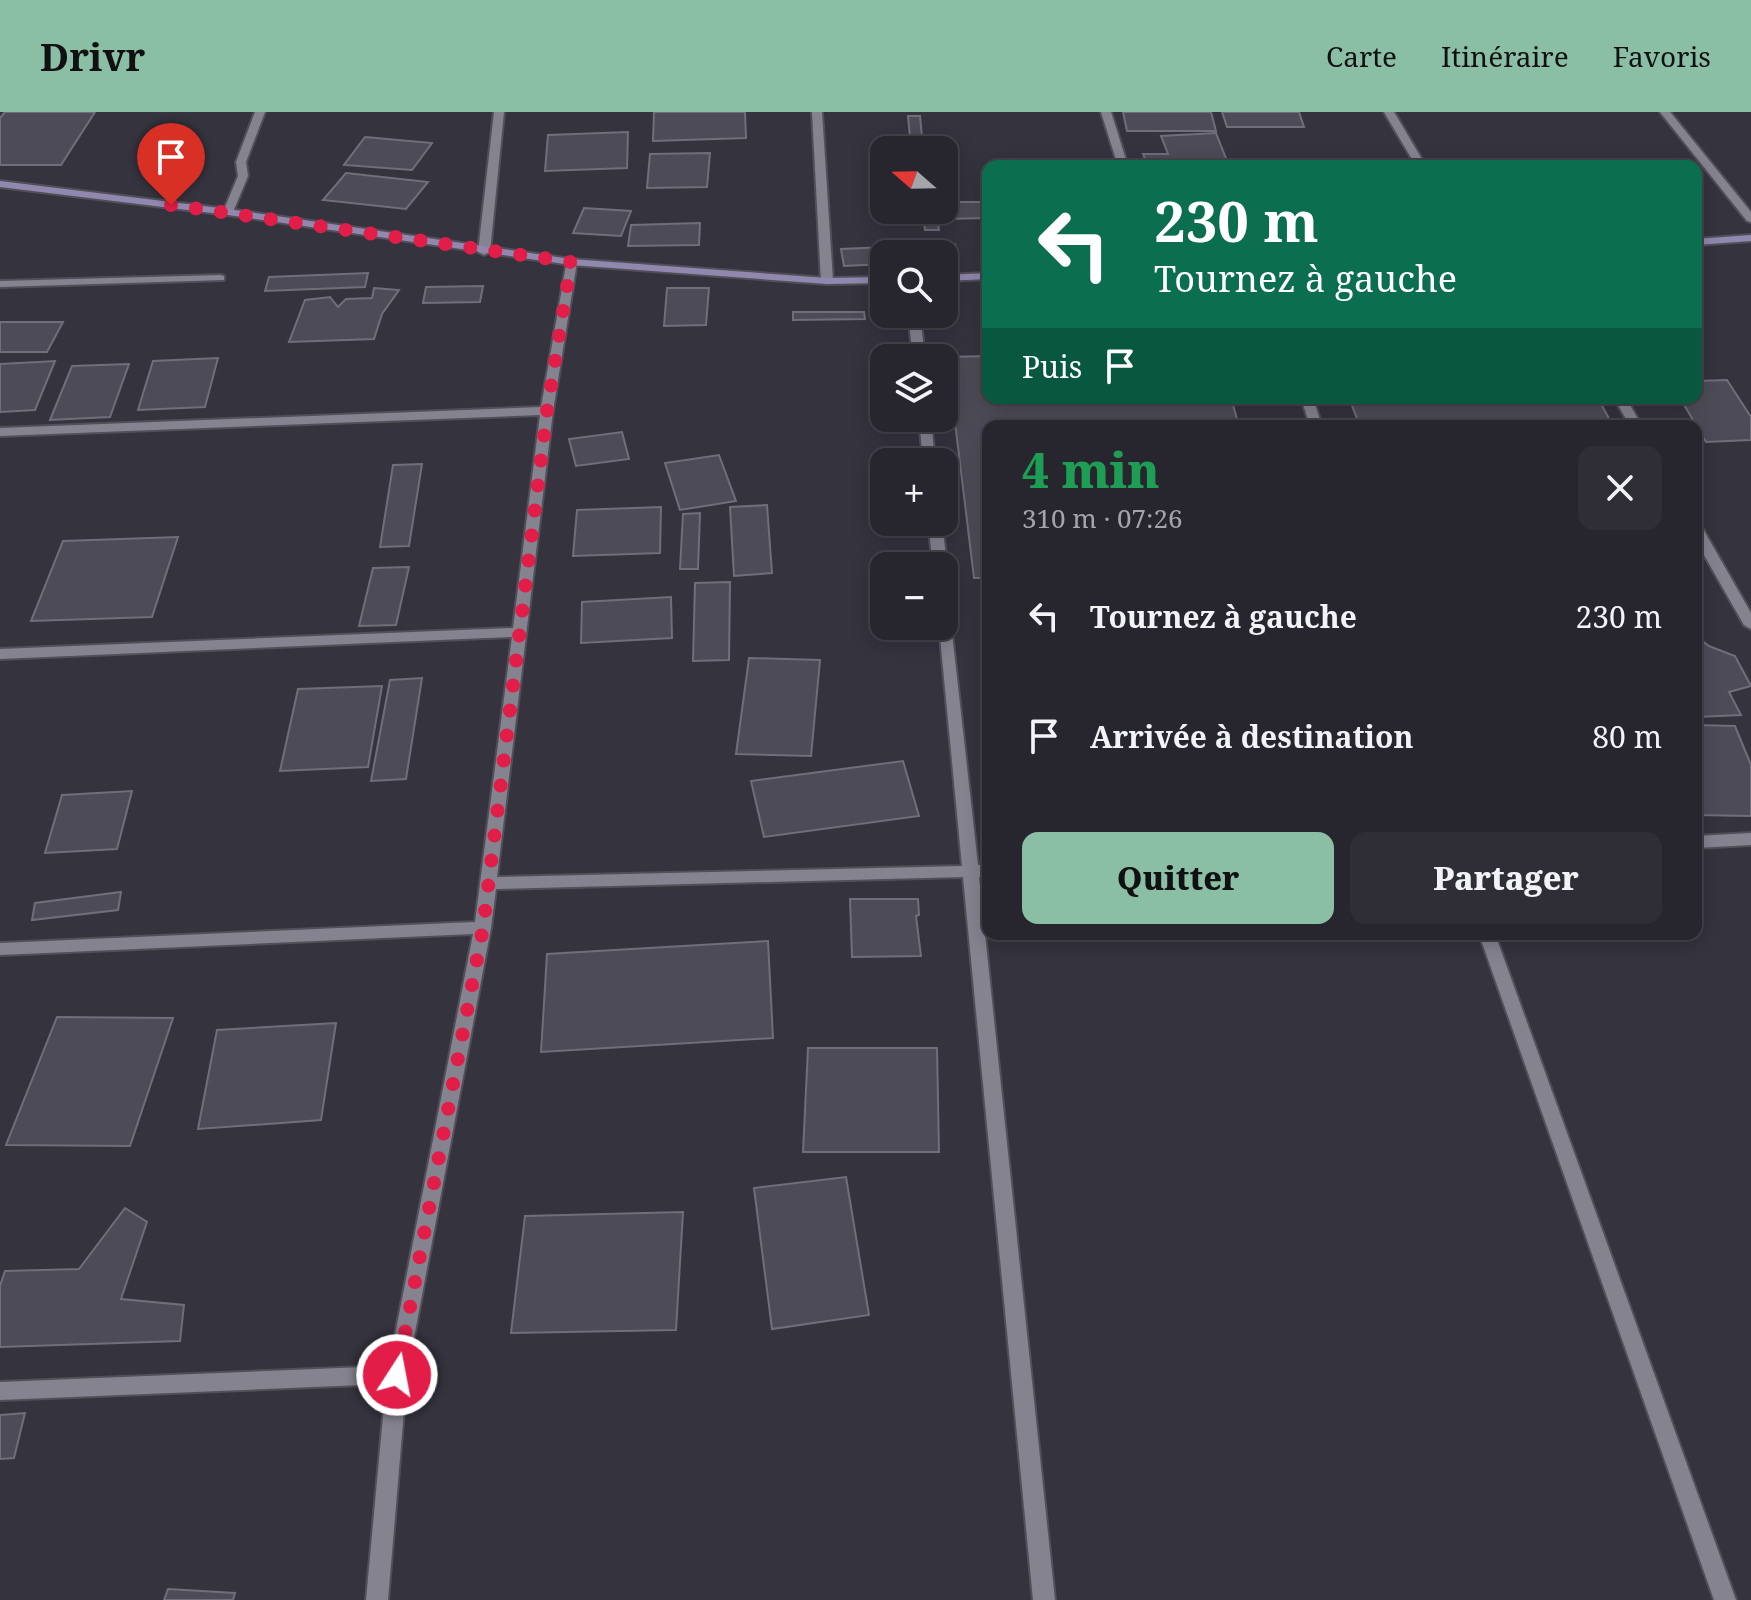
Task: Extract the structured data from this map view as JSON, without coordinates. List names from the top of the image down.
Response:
{
  "north": "left",
  "page": {
    "header": "Drivr",
    "nav": ["Carte", "Itinéraire", "Favoris"],
    "map_buttons": ["+", "−"],
    "turn": ["230 m", "Tournez à gauche"],
    "then": "Puis",
    "heading": ["4 min", "310 m · 07:26"],
    "list": [
      {
        "name": "Tournez à gauche",
        "value": "230 m"
      },
      {
        "name": "Arrivée à destination",
        "value": "80 m"
      }
    ],
    "buttons": ["Quitter", "Partager"]
  }
}
